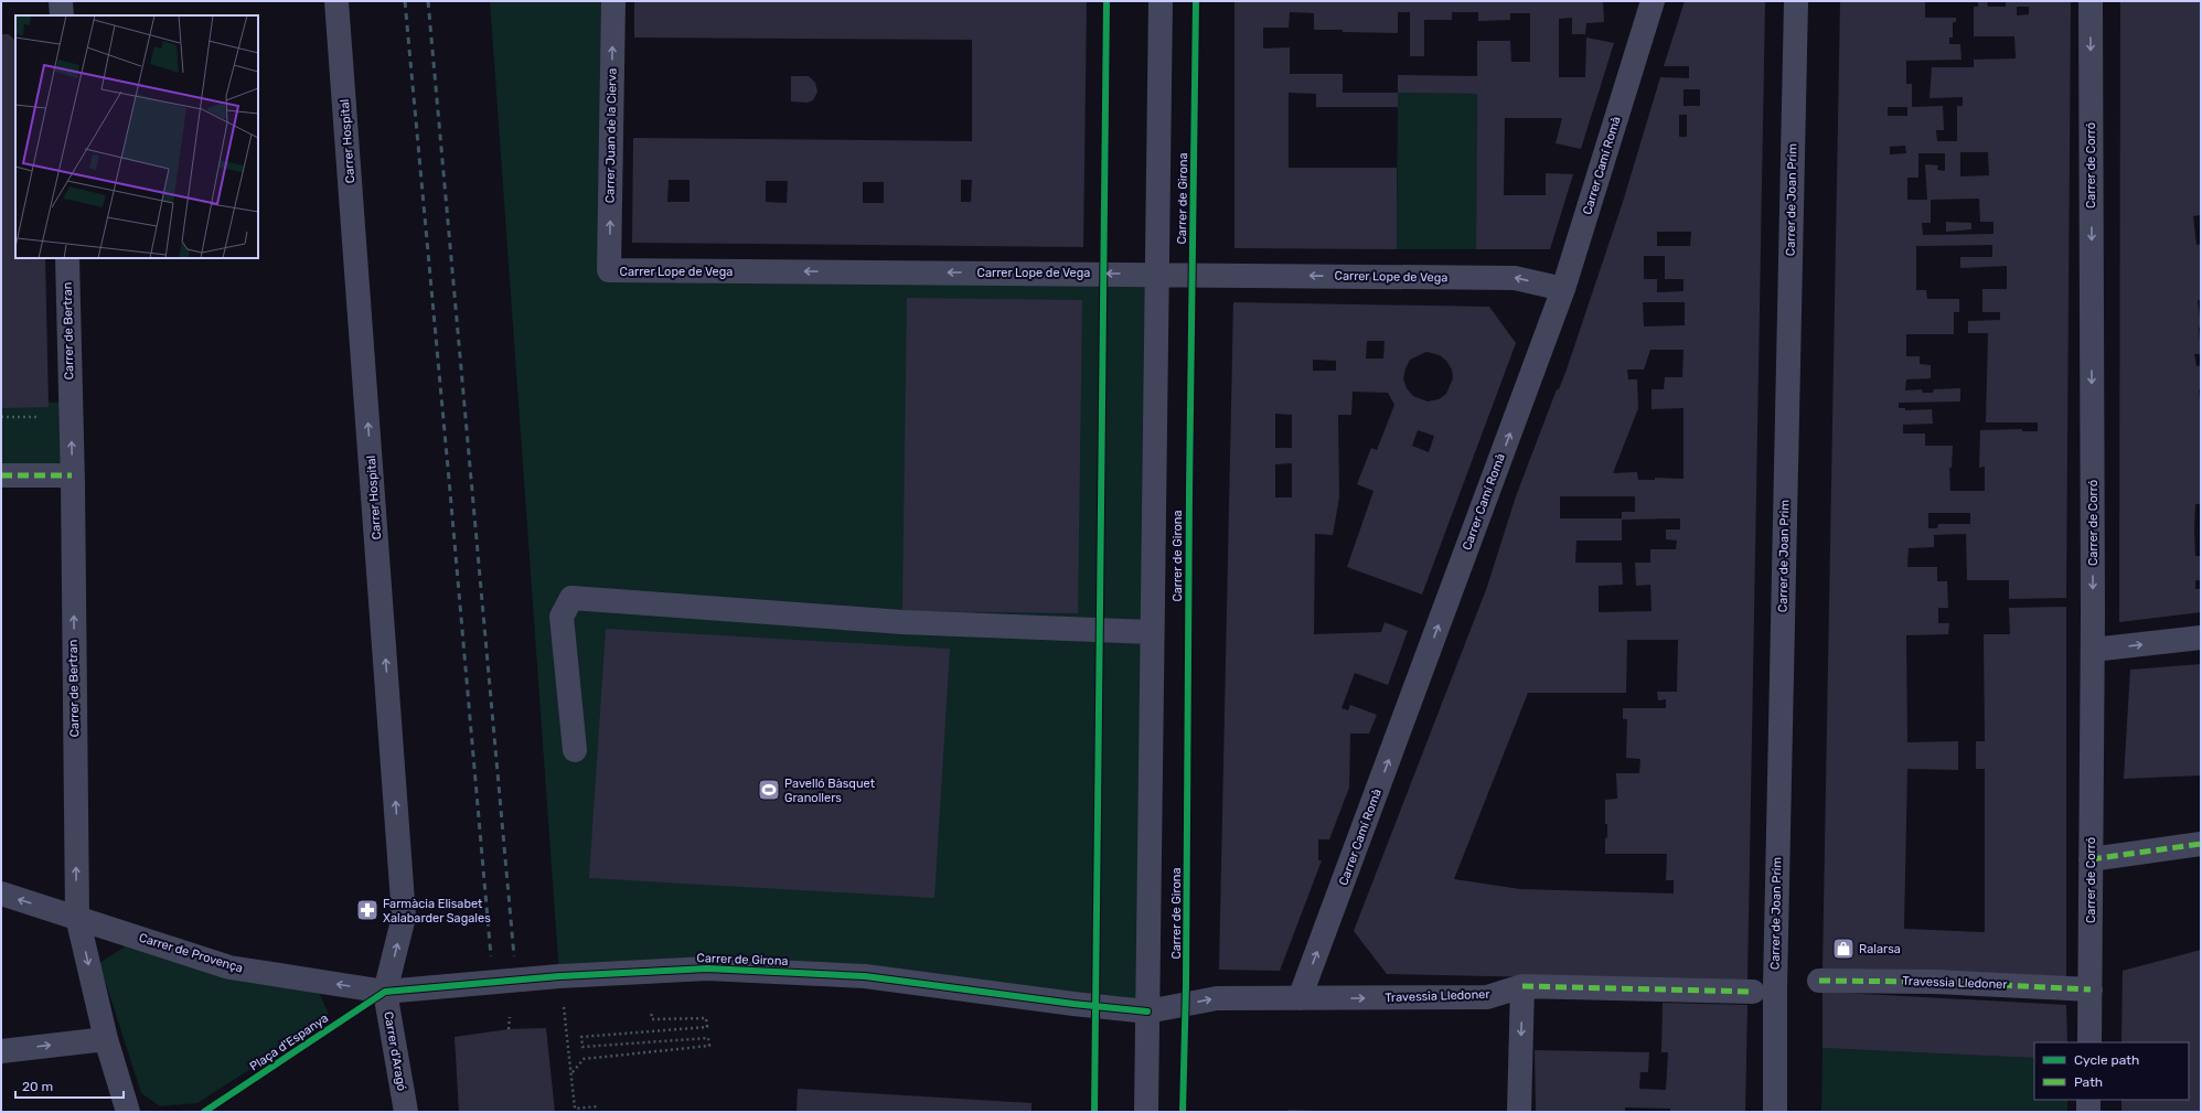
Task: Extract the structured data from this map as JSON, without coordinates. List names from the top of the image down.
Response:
{
  "streets": {
    "street": [
      "Carrer Juan de la Cierva",
      "Carrer Hospital",
      "Carrer Camí Romà",
      "Carrer de Corró",
      "Carrer de Girona",
      "Carrer de Joan Prim",
      "Carrer Lope de Vega",
      "Carrer de Bertran",
      "Carrer de Provença",
      "Travessia Lledoner",
      "Carrer d'Aragó"
    ],
    "cycle path": ["Plaça d'Espanya"]
  },
  "crossings": [
    ["Carrer Juan de la Cierva", "Carrer Lope de Vega"],
    ["Carrer Hospital", "Carrer de Girona"],
    ["Carrer Hospital", "Carrer de Provença"],
    ["Carrer Hospital", "Plaça d'Espanya"],
    ["Carrer Hospital", "Carrer d'Aragó"],
    ["Carrer Camí Romà", "Carrer Lope de Vega"],
    ["Carrer Camí Romà", "Travessia Lledoner"],
    ["Carrer de Corró", "Travessia Lledoner"],
    ["Carrer de Girona", "Carrer Lope de Vega"],
    ["Carrer de Girona", "Carrer de Provença"],
    ["Carrer de Girona", "Travessia Lledoner"],
    ["Carrer de Girona", "Plaça d'Espanya"],
    ["Carrer de Girona", "Carrer d'Aragó"],
    ["Carrer de Bertran", "Carrer de Provença"],
    ["Carrer de Provença", "Plaça d'Espanya"],
    ["Carrer de Provença", "Carrer d'Aragó"],
    ["Plaça d'Espanya", "Carrer d'Aragó"]
  ],
  "one_way": [
    "Carrer Juan de la Cierva",
    "Carrer Hospital",
    "Carrer Camí Romà",
    "Carrer de Corró",
    "Carrer Lope de Vega",
    "Carrer de Provença",
    "Travessia Lledoner"
  ],
  "places": {
    "sports": ["Pavelló Bàsquet Granollers"],
    "pharmacy": ["Farmàcia Elisabet Xalabarder Sagales"],
    "shop": ["Ralarsa"]
  },
  "legend": ["Cycle path", "Path"],
  "scale_bar": "20 m"
}
